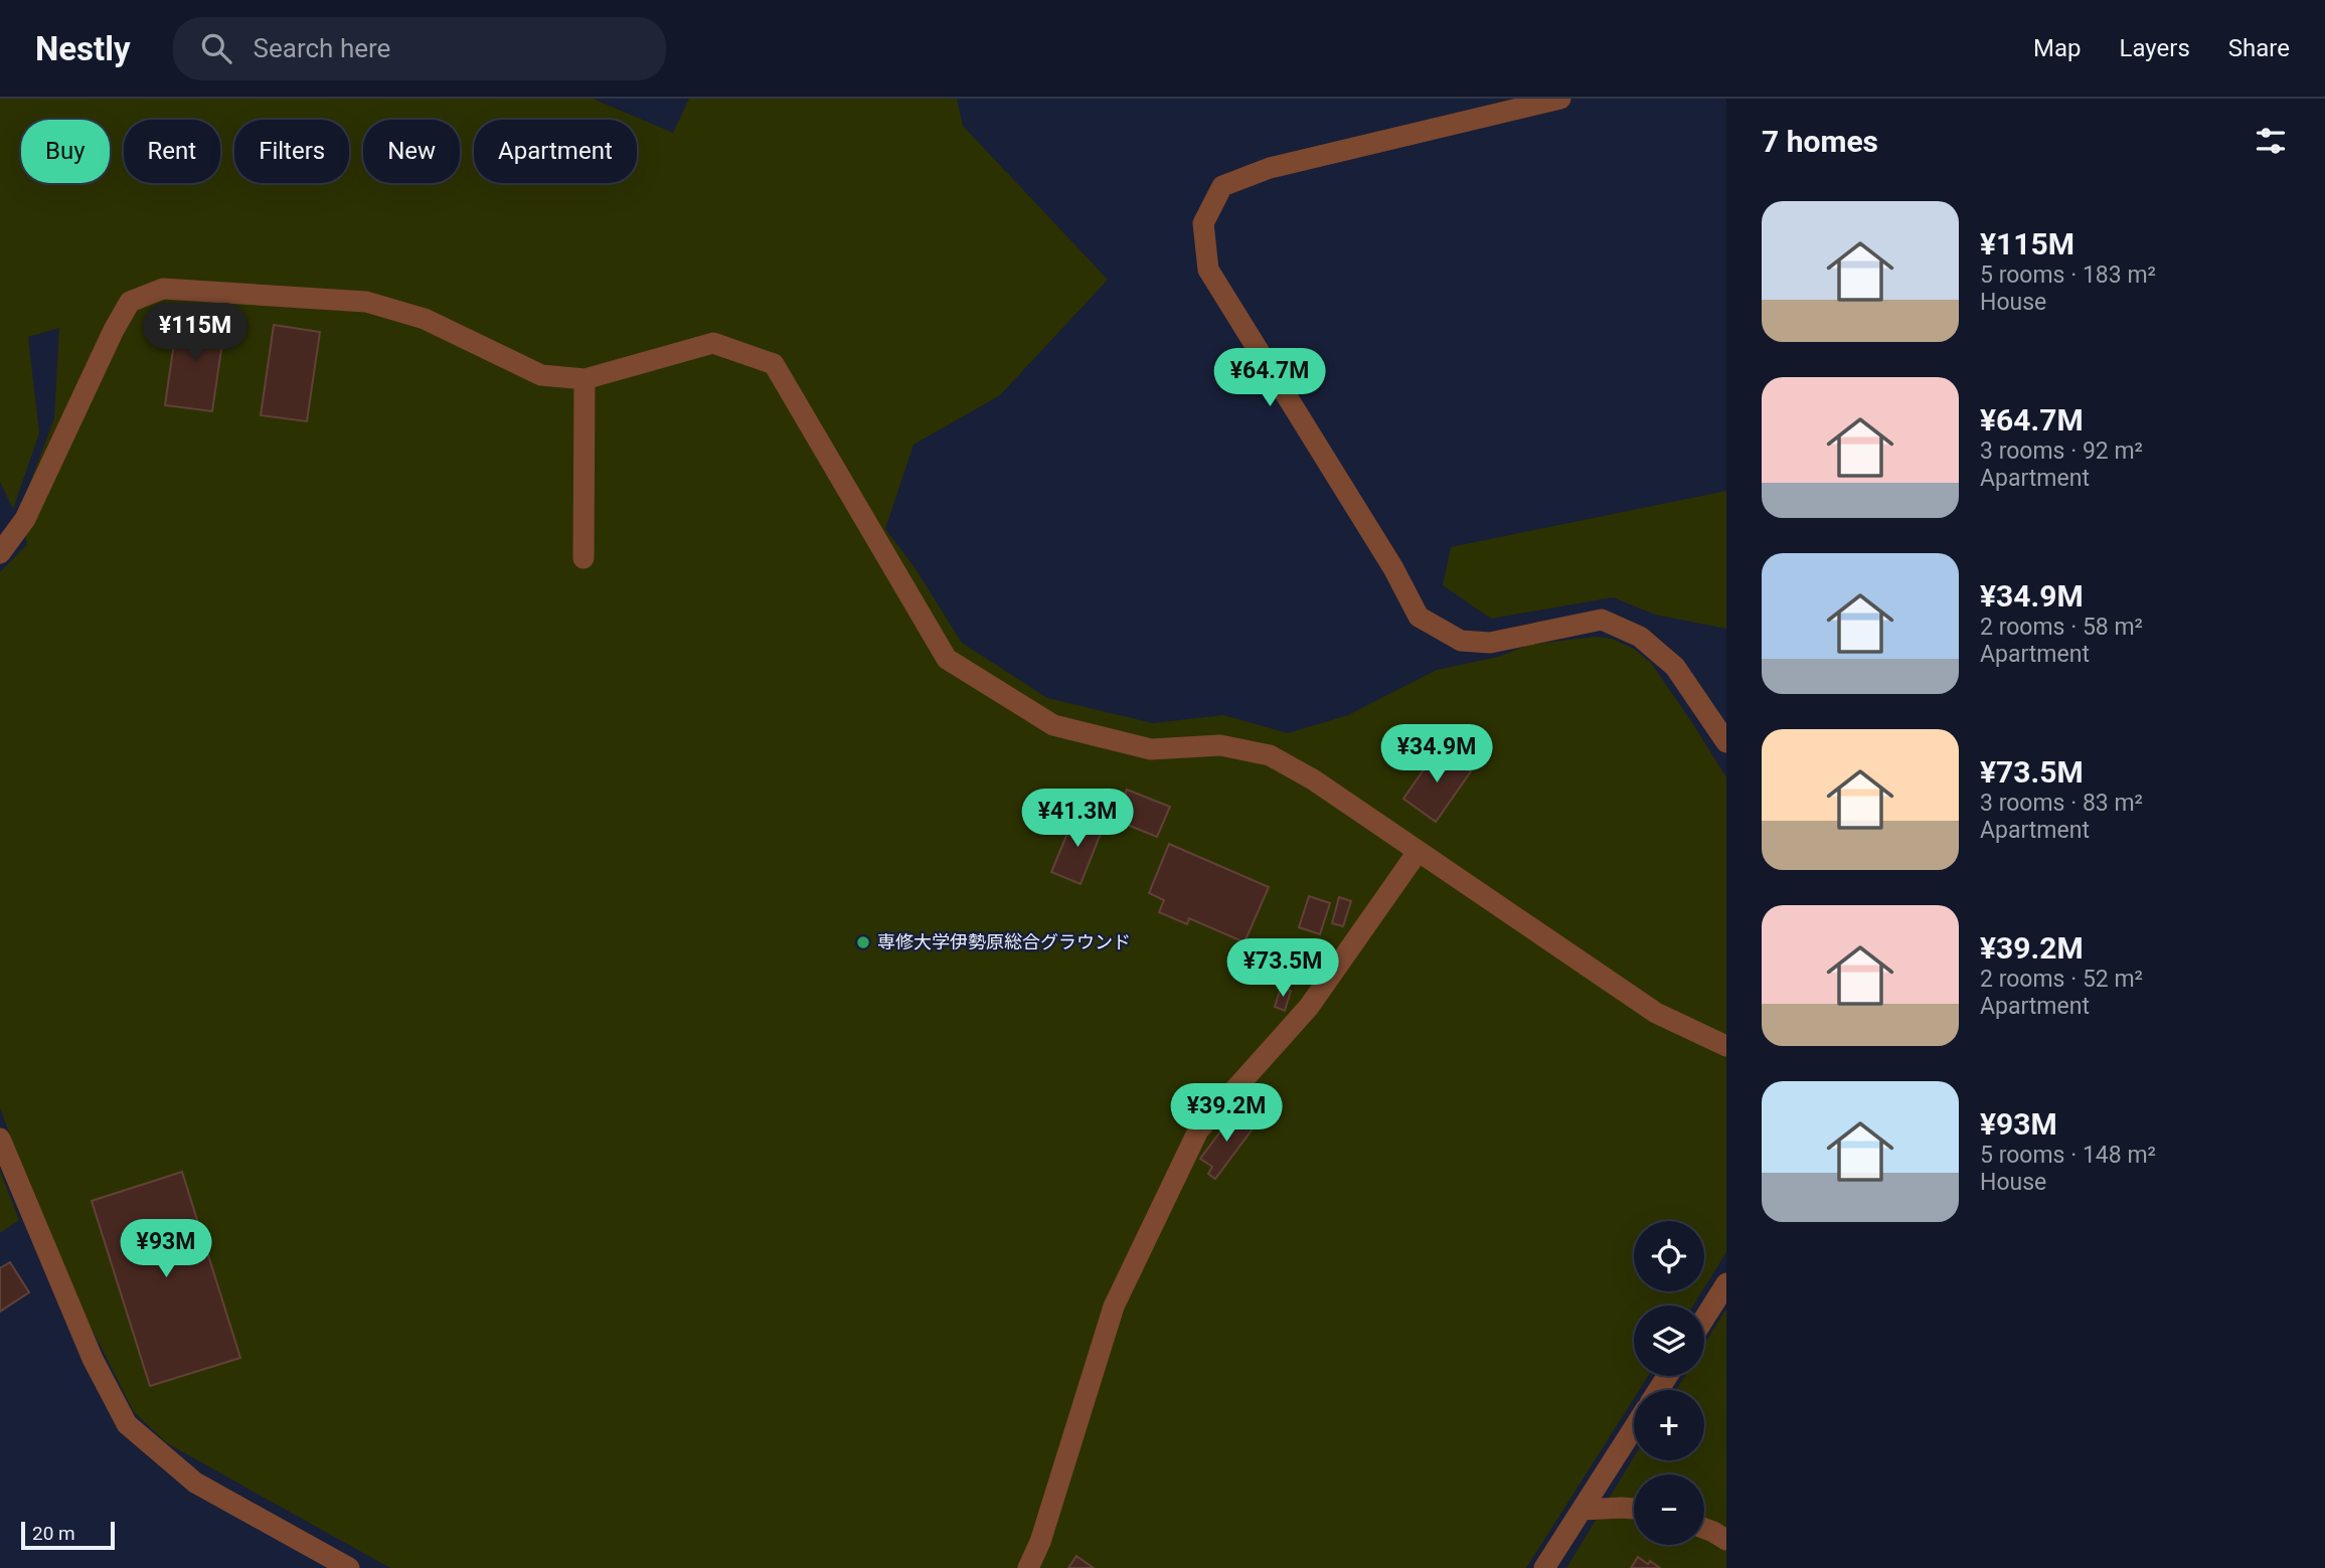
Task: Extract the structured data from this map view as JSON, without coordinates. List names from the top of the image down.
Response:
{
  "places": ["専修大学伊勢原総合グラウンド"],
  "scale_bar": "20 m",
  "page": {
    "header": "Nestly",
    "search": "Search here",
    "nav": ["Map", "Layers", "Share"],
    "heading": "7 homes",
    "chip": [
      "Buy",
      "Rent",
      "Filters",
      "New",
      "Apartment"
    ],
    "list": [
      {
        "name": "¥115M",
        "note": "5 rooms · 183 m² · House"
      },
      {
        "name": "¥64.7M",
        "note": "3 rooms · 92 m² · Apartment"
      },
      {
        "name": "¥34.9M",
        "note": "2 rooms · 58 m² · Apartment"
      },
      {
        "name": "¥73.5M",
        "note": "3 rooms · 83 m² · Apartment"
      },
      {
        "name": "¥39.2M",
        "note": "2 rooms · 52 m² · Apartment"
      },
      {
        "name": "¥93M",
        "note": "5 rooms · 148 m² · House"
      }
    ],
    "price": [
      "¥115M",
      "¥64.7M",
      "¥34.9M",
      "¥41.3M",
      "¥73.5M",
      "¥39.2M",
      "¥93M"
    ],
    "map_buttons": ["+", "−"],
    "scale": "20 m"
  }
}
